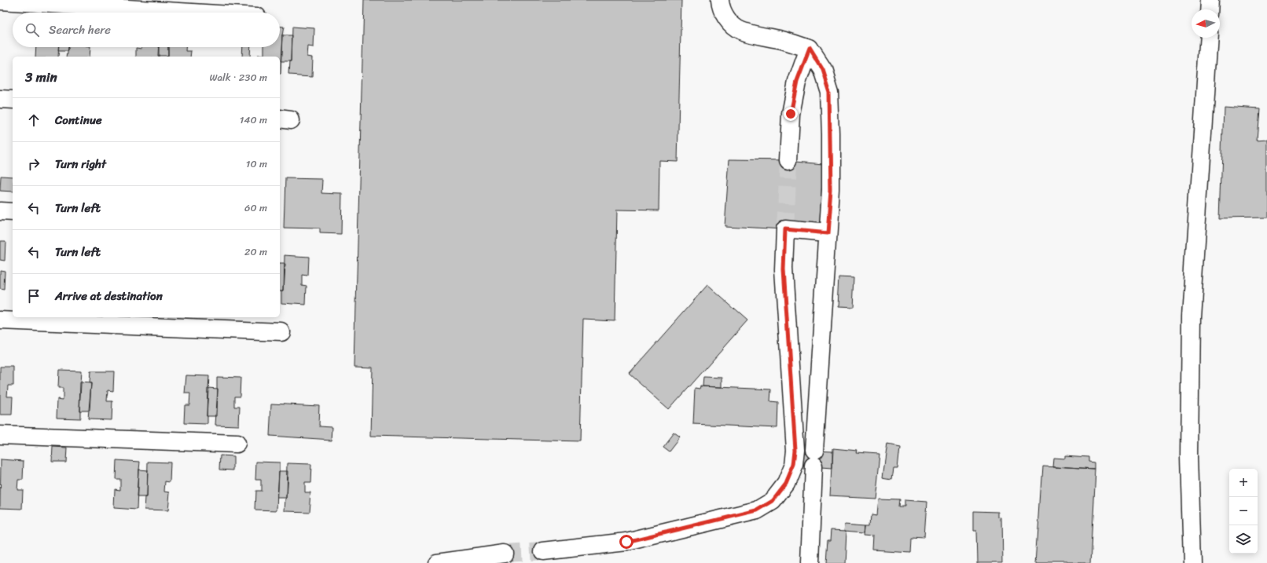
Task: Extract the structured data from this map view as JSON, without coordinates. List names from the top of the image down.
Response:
{
  "north": "left",
  "page": {
    "search": "Search here",
    "heading": ["3 min", "Walk · 230 m"],
    "list": [
      ["Continue", "140 m"],
      ["Turn right", "10 m"],
      ["Turn left", "60 m"],
      ["Turn left", "20 m"],
      "Arrive at destination"
    ],
    "map_buttons": ["+", "−"]
  }
}
